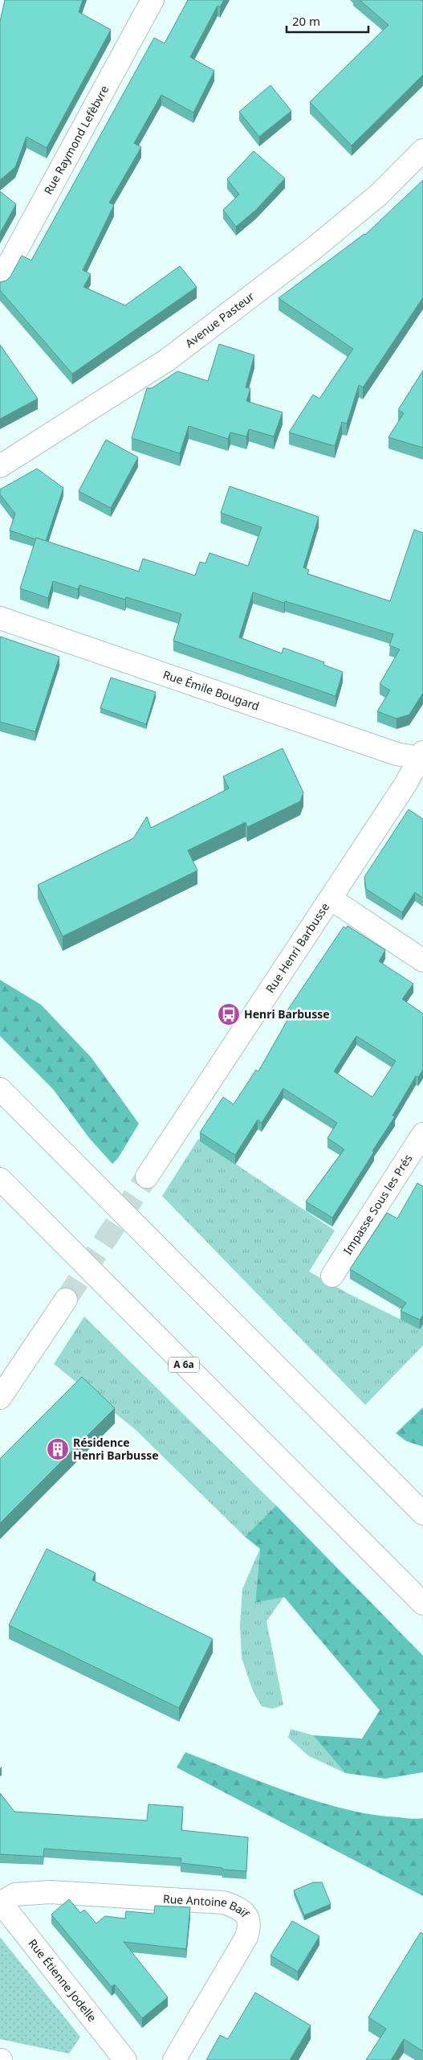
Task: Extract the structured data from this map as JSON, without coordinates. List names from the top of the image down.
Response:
{
  "streets": {
    "main road": [
      "Rue Raymond Lefèbvre",
      "Avenue Pasteur",
      "Rue Émile Bougard",
      "Rue Henri Barbusse",
      "Impasse Sous les Prés",
      "A 6a",
      "Rue Antoine Baïf",
      "Rue Étienne Jodelle"
    ]
  },
  "crossings": [
    ["Rue Émile Bougard", "Rue Henri Barbusse"],
    ["Rue Antoine Baïf", "Rue Étienne Jodelle"]
  ],
  "places": {
    "bus stop": ["Henri Barbusse"],
    "building": ["Résidence Henri Barbusse"]
  },
  "scale_bar": "20 m"
}
